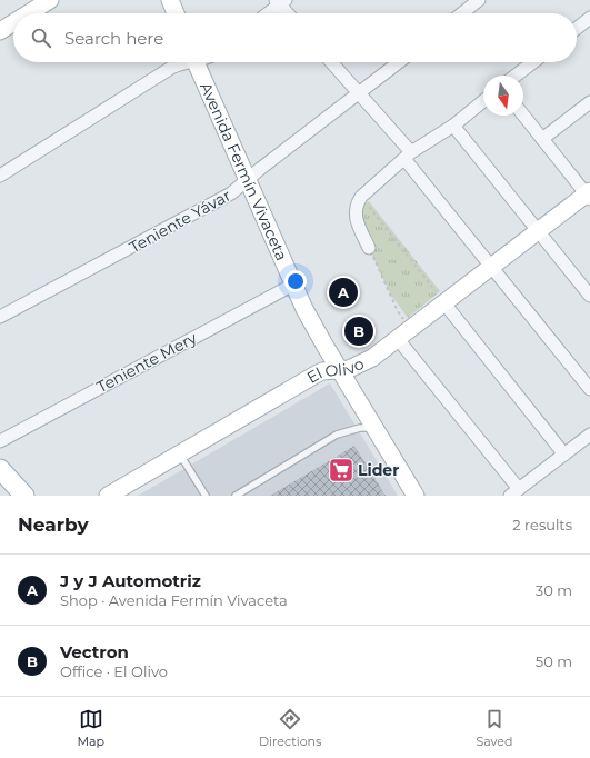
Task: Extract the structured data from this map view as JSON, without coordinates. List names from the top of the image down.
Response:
{
  "streets": {
    "street": [
      "Avenida Fermín Vivaceta",
      "Teniente Yávar",
      "Teniente Mery",
      "El Olivo"
    ]
  },
  "crossings": [
    ["Avenida Fermín Vivaceta", "Teniente Yávar"],
    ["Avenida Fermín Vivaceta", "Teniente Mery"],
    ["Avenida Fermín Vivaceta", "El Olivo"]
  ],
  "places": {
    "supermarket": ["Lider"]
  },
  "north": "bottom",
  "page": {
    "search": "Search here",
    "pins": ["A", "B"],
    "heading": ["Nearby", "2 results"],
    "list": [
      {
        "mark": "A",
        "name": "J y J Automotriz",
        "note": "Shop · Avenida Fermín Vivaceta",
        "value": "30 m"
      },
      {
        "mark": "B",
        "name": "Vectron",
        "note": "Office · El Olivo",
        "value": "50 m"
      }
    ],
    "nav": ["Map", "Directions", "Saved"]
  }
}
